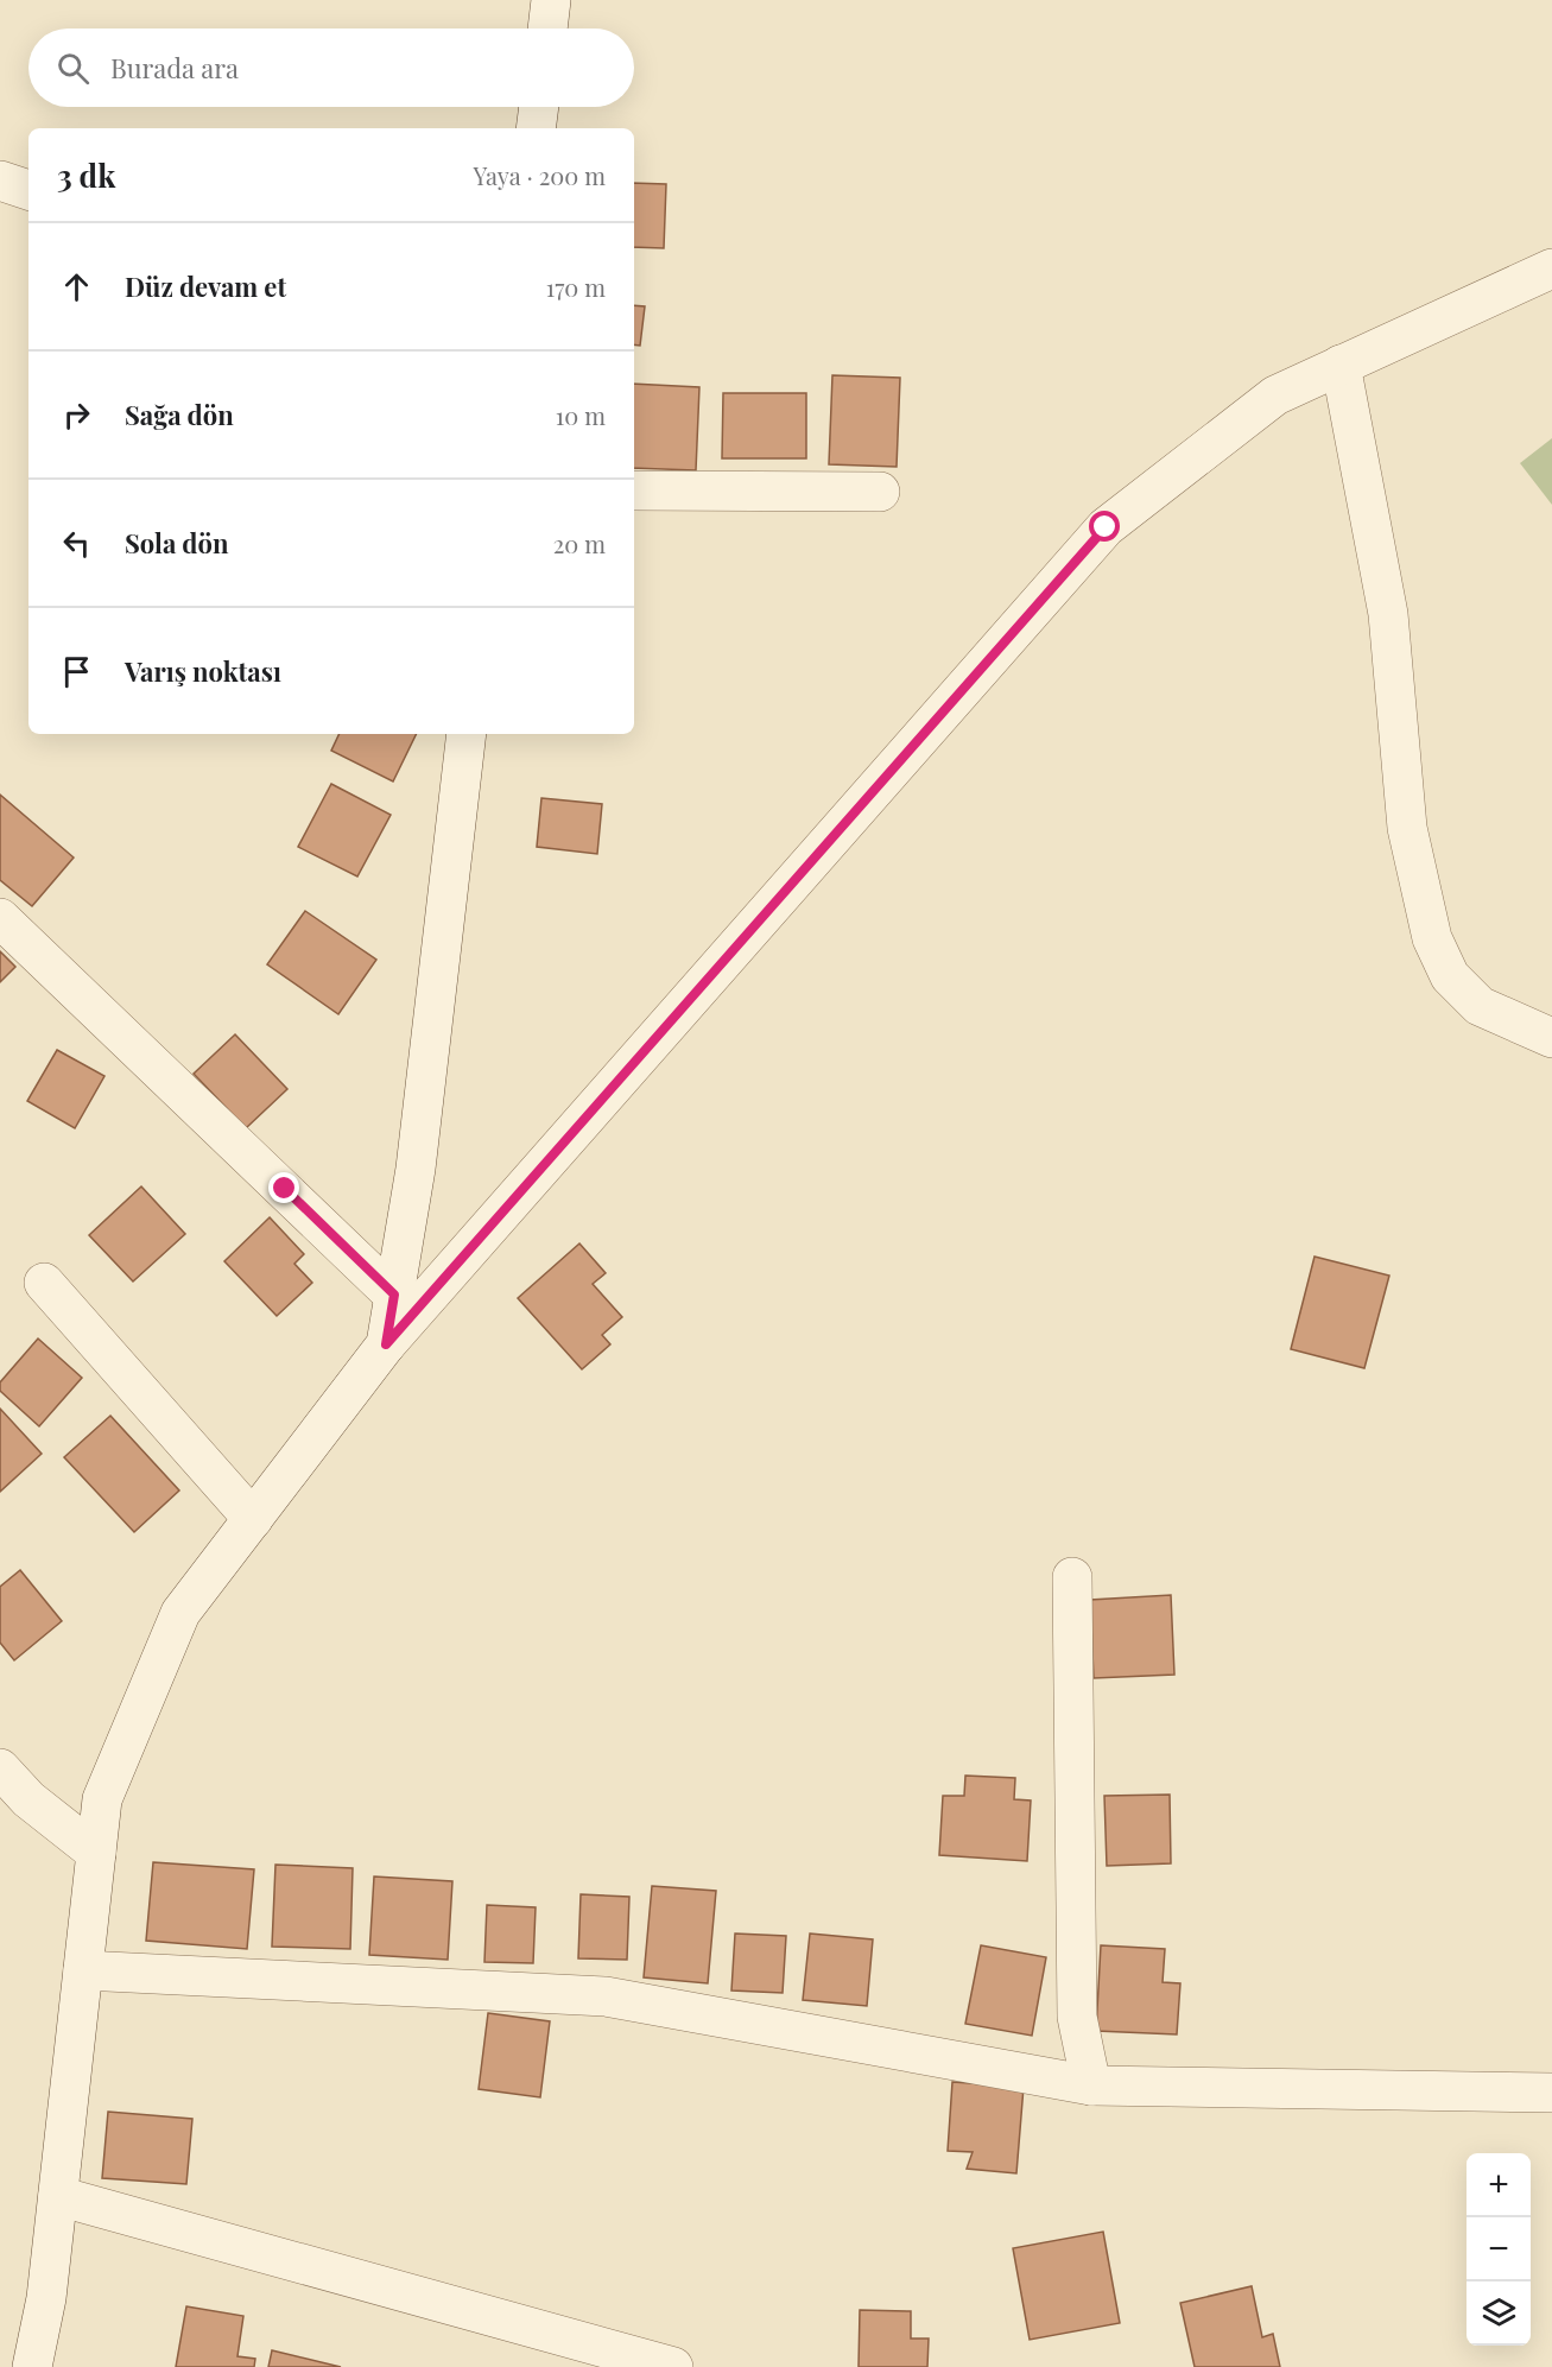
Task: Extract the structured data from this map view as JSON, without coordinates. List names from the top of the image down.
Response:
{
  "page": {
    "search": "Burada ara",
    "heading": ["3 dk", "Yaya · 200 m"],
    "list": [
      ["Düz devam et", "170 m"],
      ["Sağa dön", "10 m"],
      ["Sola dön", "20 m"],
      "Varış noktası"
    ],
    "map_buttons": ["+", "−"]
  }
}
